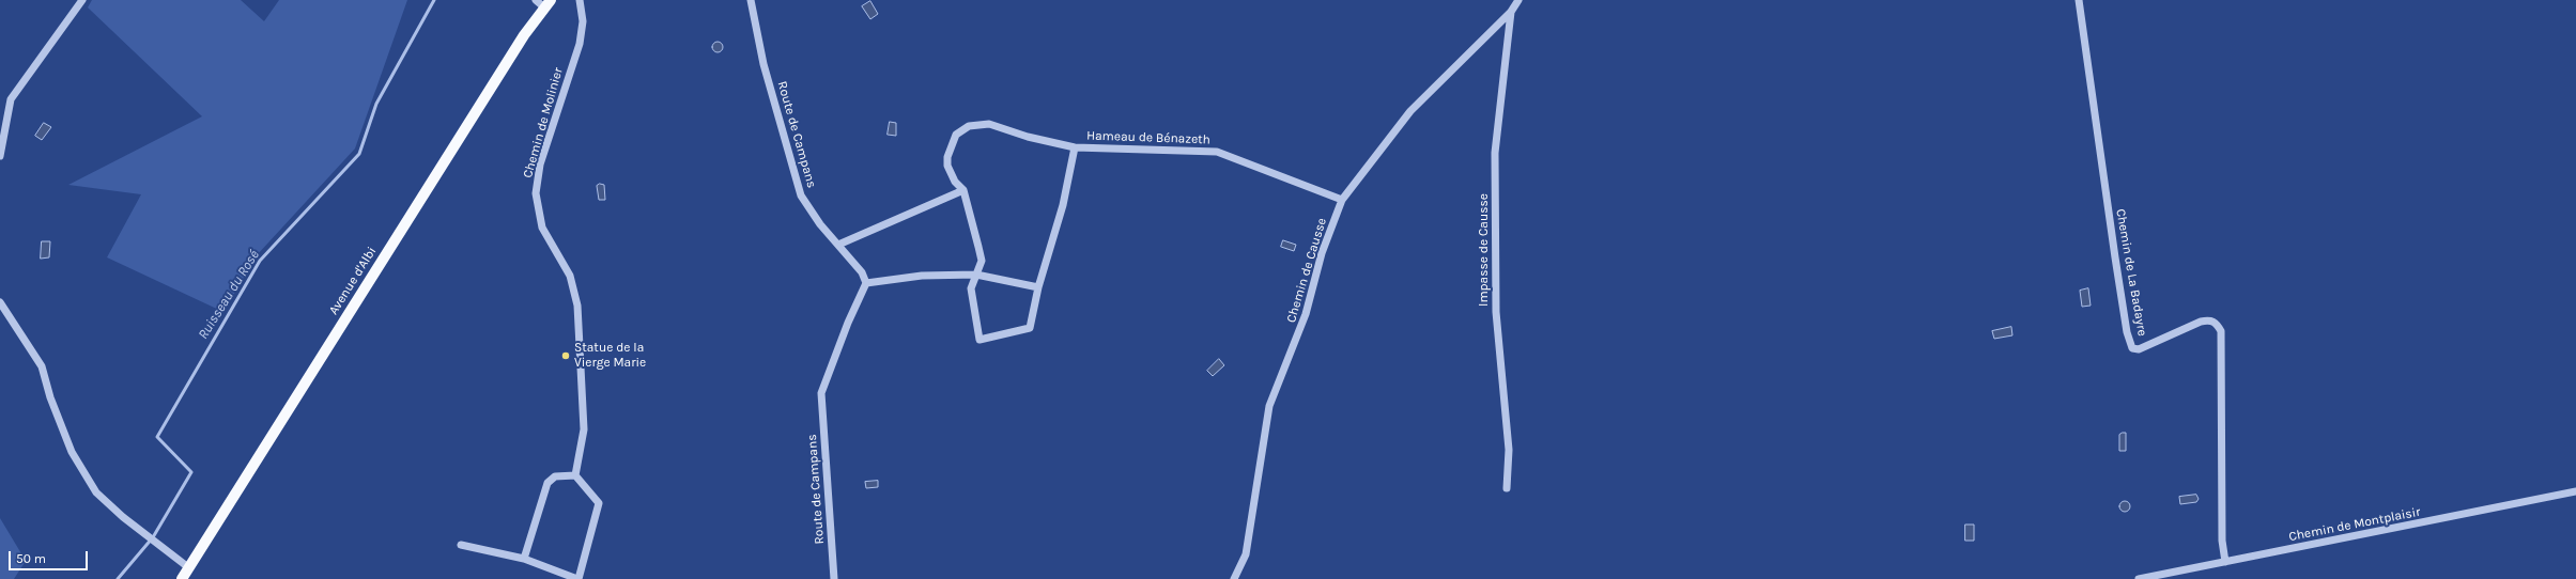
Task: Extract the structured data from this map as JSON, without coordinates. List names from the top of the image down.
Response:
{
  "streets": {
    "main road": ["Avenue d'Albi"],
    "street": [
      "Chemin de Molinier",
      "Route de Campans",
      "Hameau de Bénazeth",
      "Impasse de Causse",
      "Chemin de Causse",
      "Chemin de La Badayre",
      "Chemin de Montplaisir"
    ]
  },
  "crossings": [
    ["Hameau de Bénazeth", "Chemin de Causse"],
    ["Impasse de Causse", "Chemin de Causse"],
    ["Chemin de La Badayre", "Chemin de Montplaisir"]
  ],
  "water": ["Ruisseau du Rosé"],
  "places": ["Statue de la Vierge Marie"],
  "scale_bar": "50 m"
}
